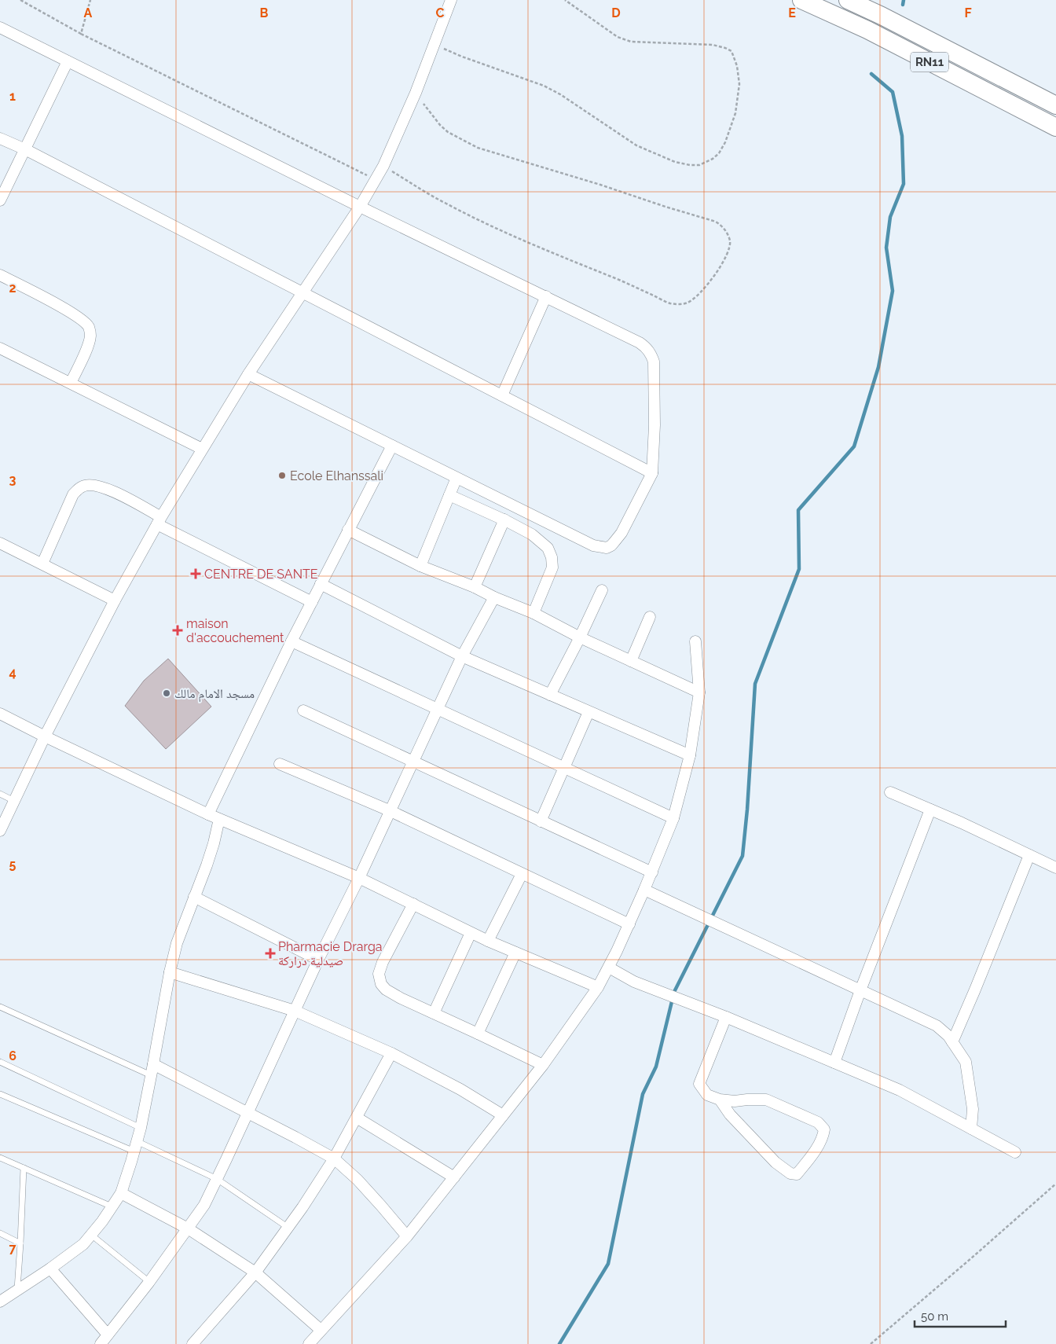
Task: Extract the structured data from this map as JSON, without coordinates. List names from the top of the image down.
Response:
{
  "streets": {
    "highway": ["RN11"]
  },
  "places": {
    "other": ["Ecole Elhanssali", "مسجد الامام مالك"],
    "health": ["CENTRE DE SANTE", "maison d'accouchement", "Pharmacie Drarga صيدلية دراركة"]
  },
  "scale_bar": "50 m",
  "grid": {
    "columns": [
      "A",
      "B",
      "C",
      "D",
      "E",
      "F"
    ],
    "rows": [
      "1",
      "2",
      "3",
      "4",
      "5",
      "6",
      "7"
    ]
  }
}
